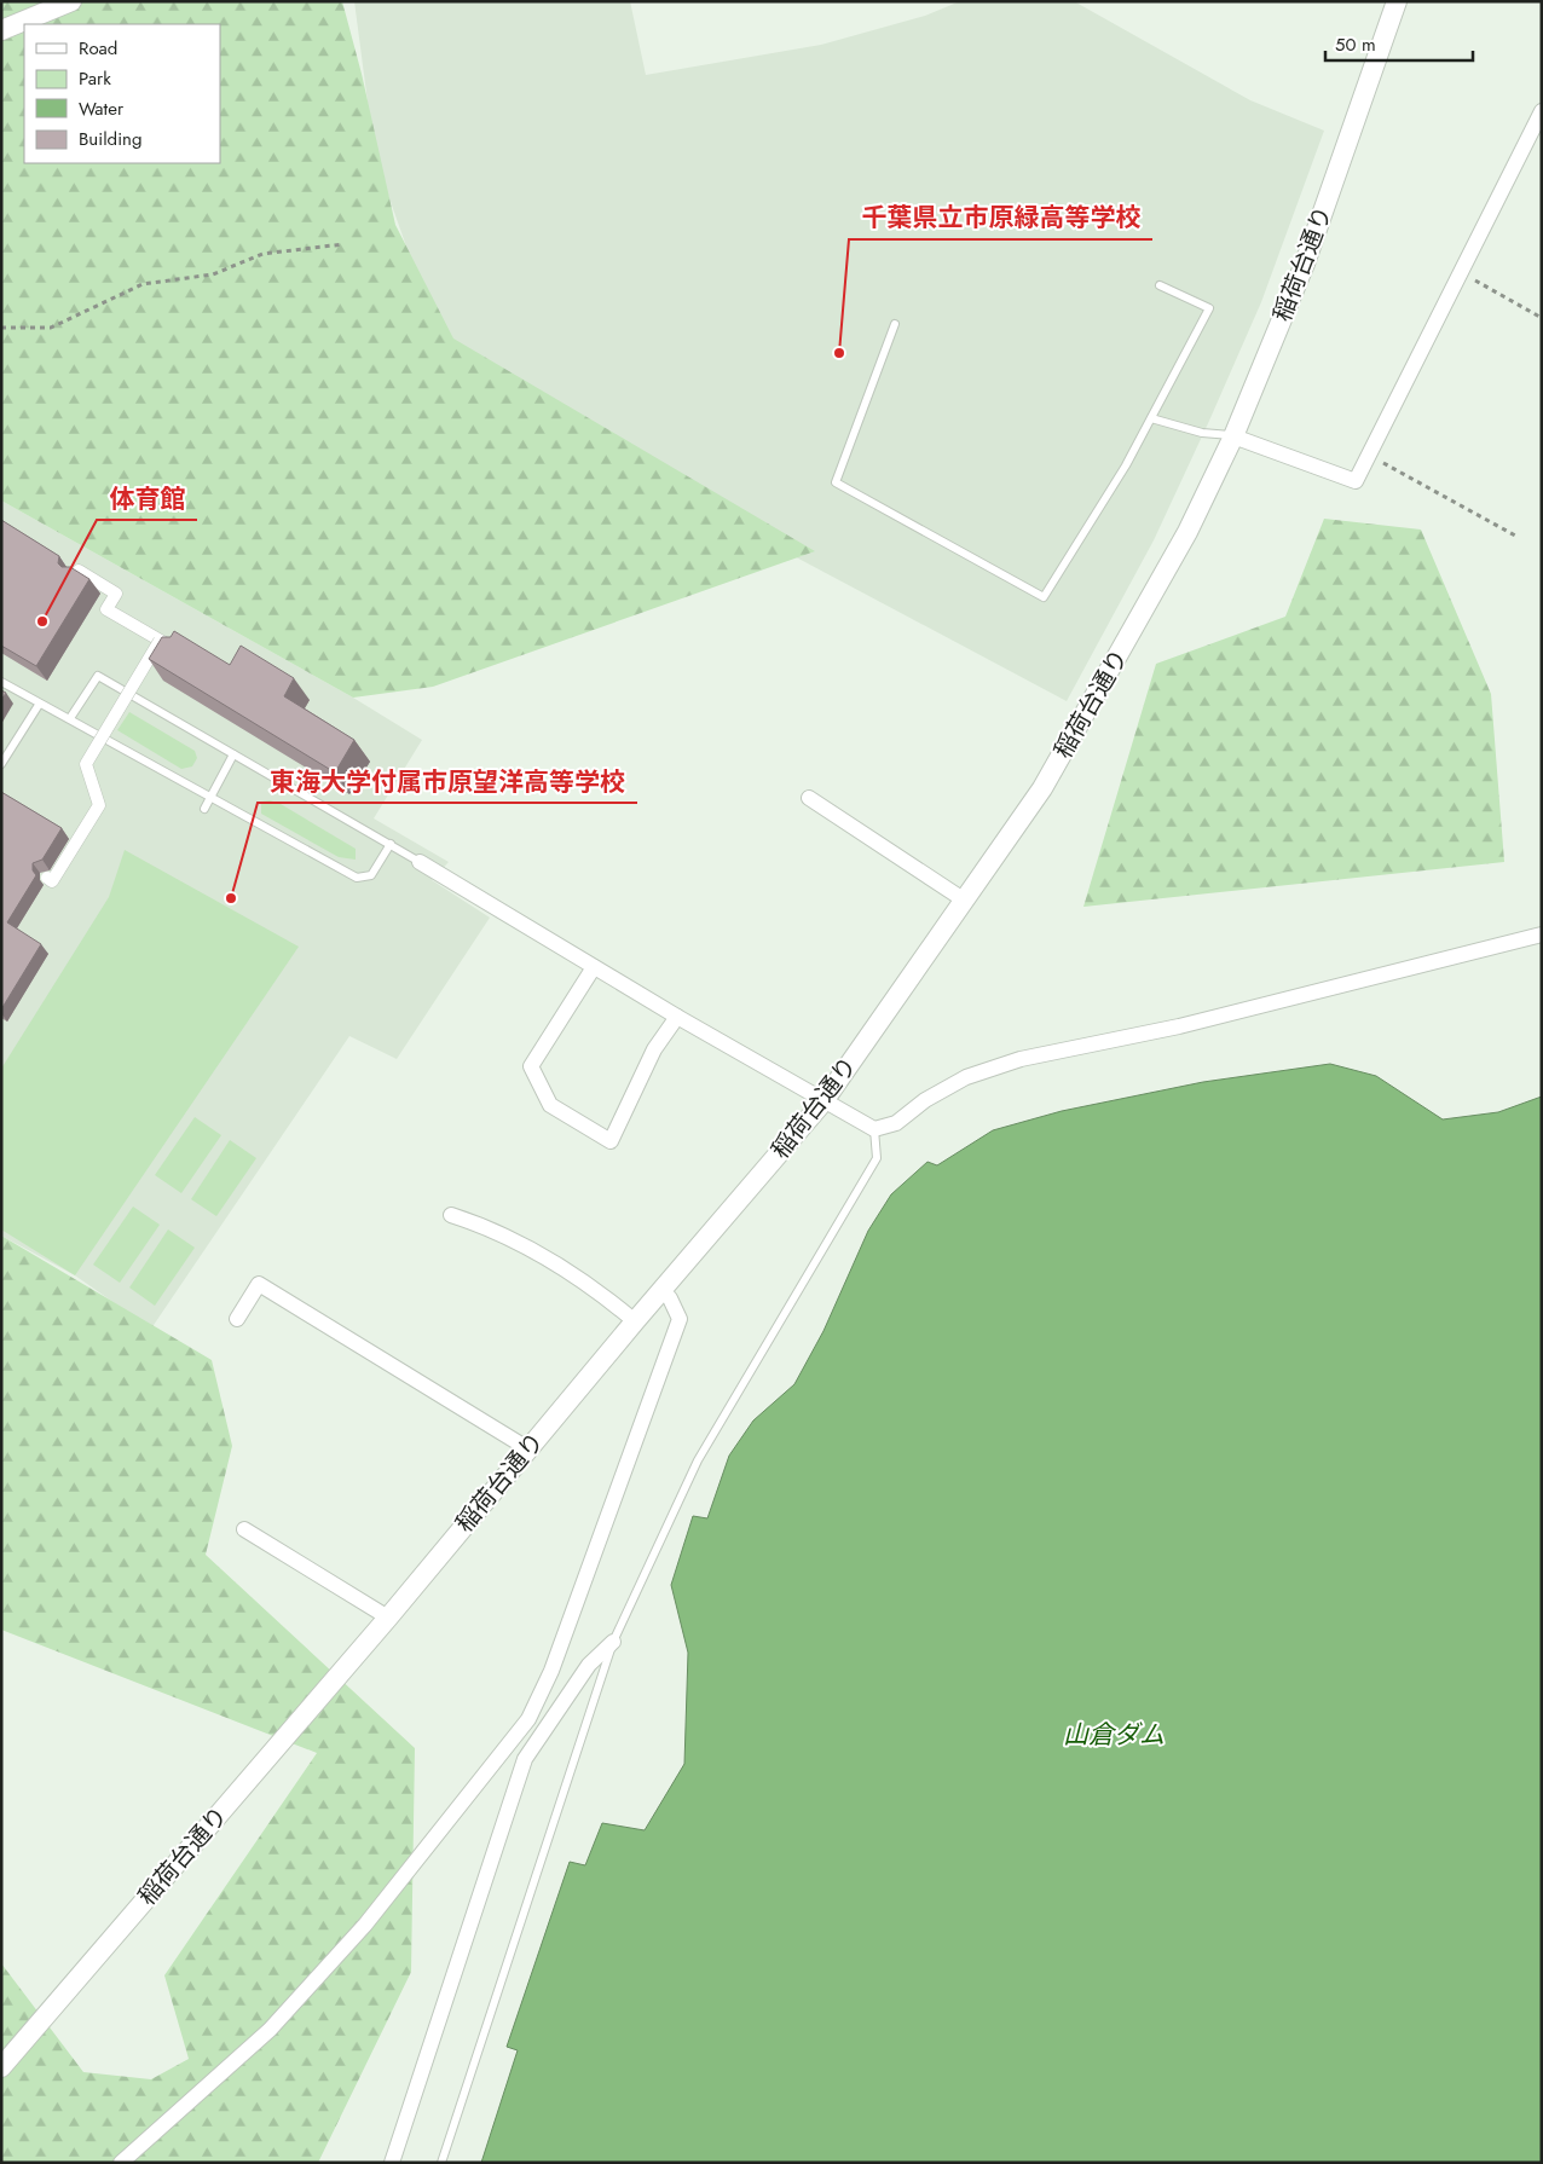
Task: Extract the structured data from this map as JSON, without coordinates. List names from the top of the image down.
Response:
{
  "streets": {
    "street": ["稲荷台通り"]
  },
  "water": ["山倉ダム"],
  "places": ["千葉県立市原緑高等学校", "体育館", "東海大学付属市原望洋高等学校"],
  "legend": [
    "Road",
    "Park",
    "Water",
    "Building"
  ],
  "scale_bar": "50 m"
}
